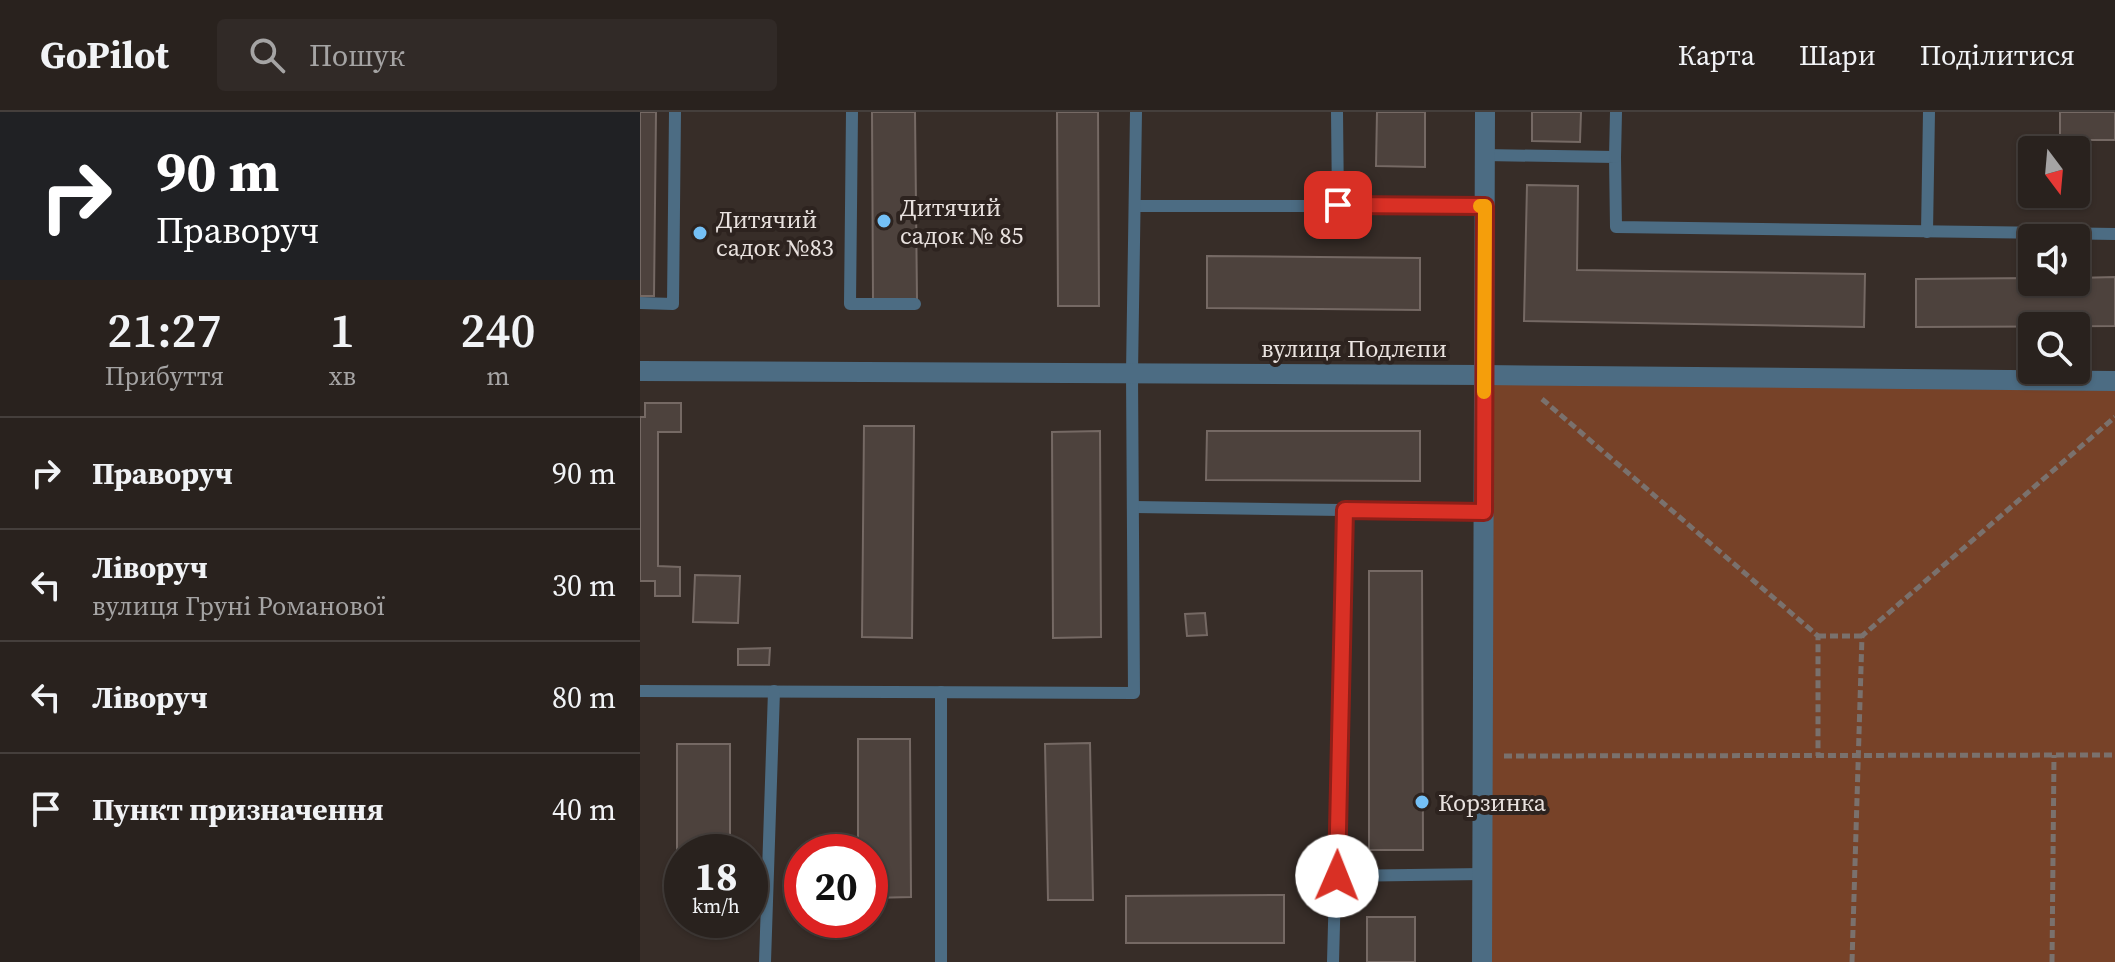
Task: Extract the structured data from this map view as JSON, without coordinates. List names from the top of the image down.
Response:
{
  "streets": {
    "street": ["вулиця Подлєпи"]
  },
  "places": ["Дитячий садок № 85", "Дитячий садок №83", "Корзинка"],
  "north": "bottom",
  "page": {
    "header": "GoPilot",
    "search": "Пошук",
    "nav": ["Карта", "Шари", "Поділитися"],
    "turn": ["90 m", "Праворуч"],
    "eta": [
      "21:27",
      "Прибуття",
      "1",
      "хв",
      "240",
      "m"
    ],
    "list": [
      {
        "name": "Праворуч",
        "value": "90 m"
      },
      {
        "name": "Ліворуч",
        "note": "вулиця Груні Романової",
        "value": "30 m"
      },
      {
        "name": "Ліворуч",
        "value": "80 m"
      },
      {
        "name": "Пункт призначення",
        "value": "40 m"
      }
    ],
    "speed": "18 km/h",
    "limit": "20"
  }
}
